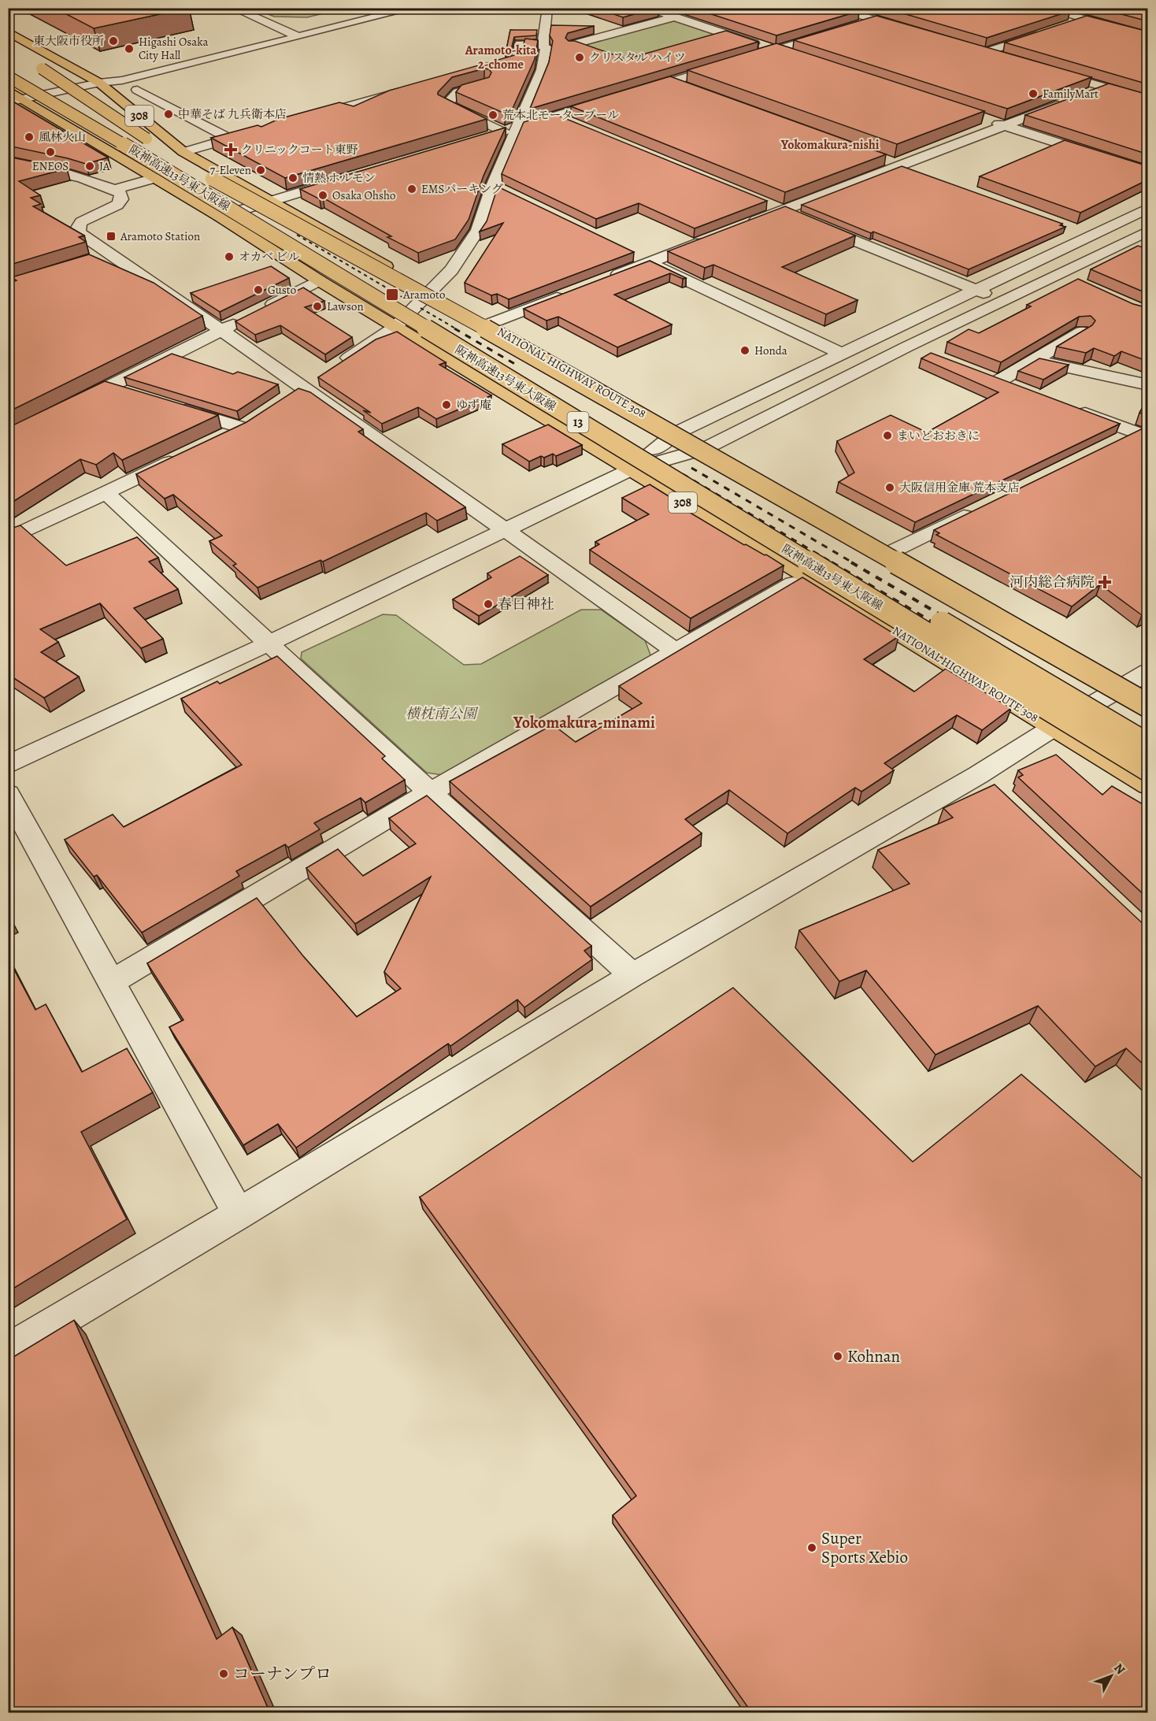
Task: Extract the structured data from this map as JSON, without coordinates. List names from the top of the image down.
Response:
{
  "streets": {
    "highway": [
      "308",
      "阪神高速13号東大阪線",
      "NATIONAL HIGHWAY ROUTE 308",
      "13"
    ]
  },
  "crossings": [
    ["阪神高速13号東大阪線", "NATIONAL HIGHWAY ROUTE 308"]
  ],
  "districts": ["Aramoto-kita 2-chome", "Yokomakura-nishi", "Yokomakura-minami"],
  "parks": ["横枕南公園"],
  "places": {
    "other": [
      "東大阪市役所",
      "Higashi Osaka City Hall",
      "クリスタル ハイツ",
      "FamilyMart",
      "中華そば 九兵衛本店",
      "荒本北モータープール",
      "風林火山",
      "ENEOS",
      "JA",
      "7-Eleven",
      "情熱 ホルモン",
      "EMSパーキング",
      "Osaka Ohsho",
      "オカベ ビル",
      "Gusto",
      "Lawson",
      "Honda",
      "ゆず庵",
      "まいどおおきに",
      "大阪信用金庫 荒本支店",
      "春日神社",
      "Kohnan",
      "Super Sports Xebio",
      "コーナンプロ"
    ],
    "health": ["クリニックコート東野", "河内総合病院"],
    "transit": ["Aramoto Station", "Aramoto"]
  },
  "north": "top right"
}
